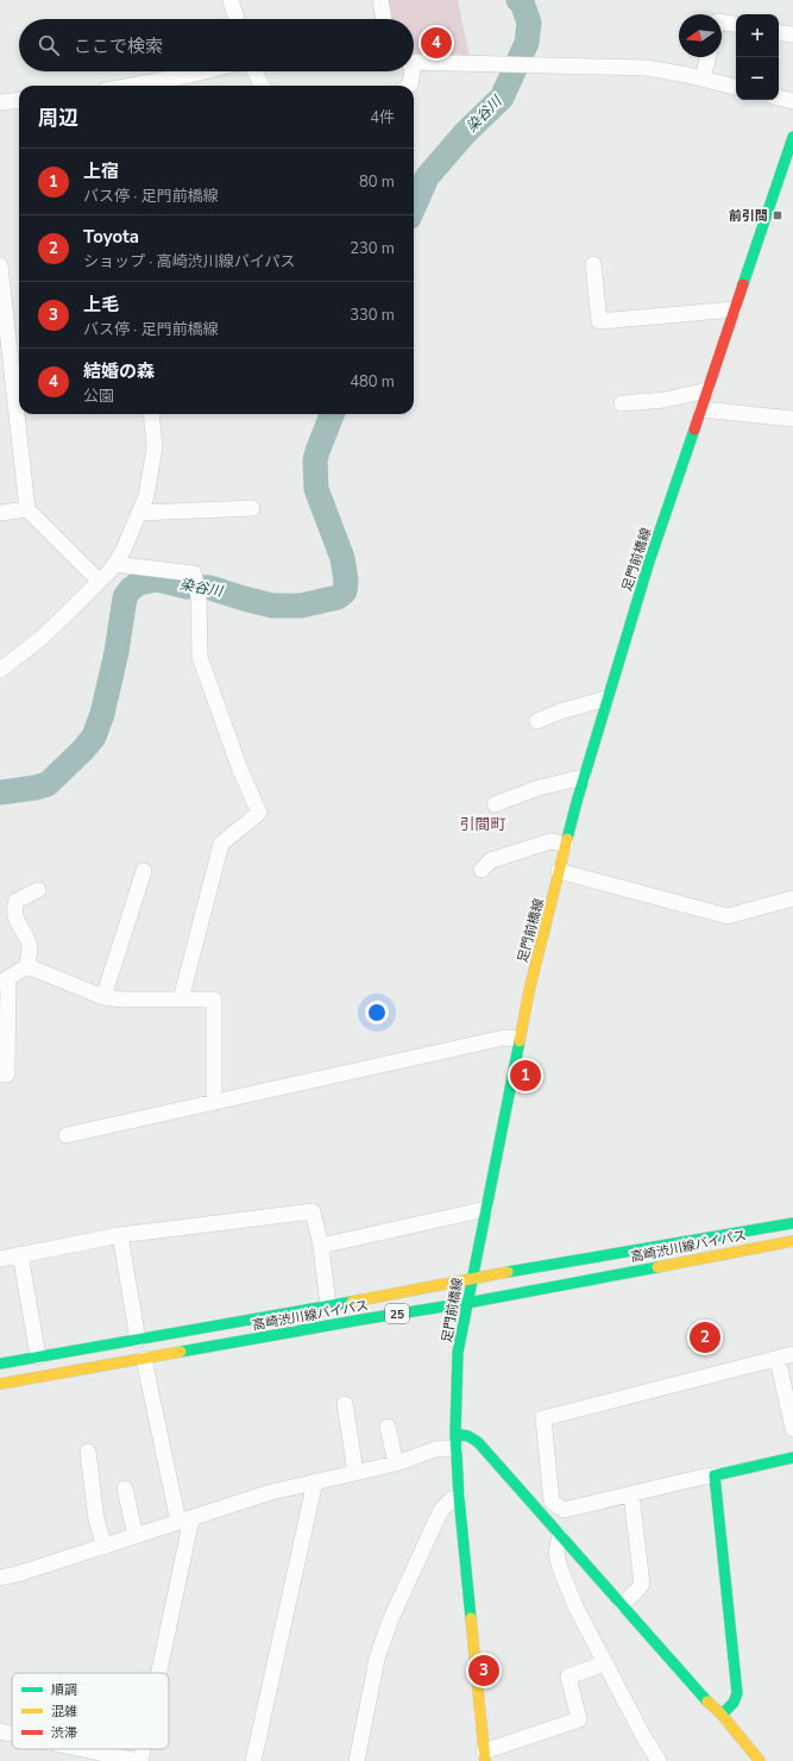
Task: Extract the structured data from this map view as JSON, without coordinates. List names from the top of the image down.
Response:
{
  "streets": {
    "main road": ["足門前橋線", "高崎渋川線バイパス", "25"]
  },
  "crossings": [
    ["足門前橋線", "高崎渋川線バイパス"]
  ],
  "districts": ["引間町"],
  "water": ["染谷川"],
  "places": {
    "transit": ["前引間"]
  },
  "legend": ["順調", "混雑", "渋滞"],
  "north": "left",
  "page": {
    "map_buttons": ["+", "−"],
    "search": "ここで検索",
    "pins": [
      "4",
      "1",
      "2",
      "3"
    ],
    "heading": ["周辺", "4件"],
    "list": [
      {
        "mark": "1",
        "name": "上宿",
        "note": "バス停 · 足門前橋線",
        "value": "80 m"
      },
      {
        "mark": "2",
        "name": "Toyota",
        "note": "ショップ · 高崎渋川線バイパス",
        "value": "230 m"
      },
      {
        "mark": "3",
        "name": "上毛",
        "note": "バス停 · 足門前橋線",
        "value": "330 m"
      },
      {
        "mark": "4",
        "name": "結婚の森",
        "note": "公園",
        "value": "480 m"
      }
    ]
  }
}
